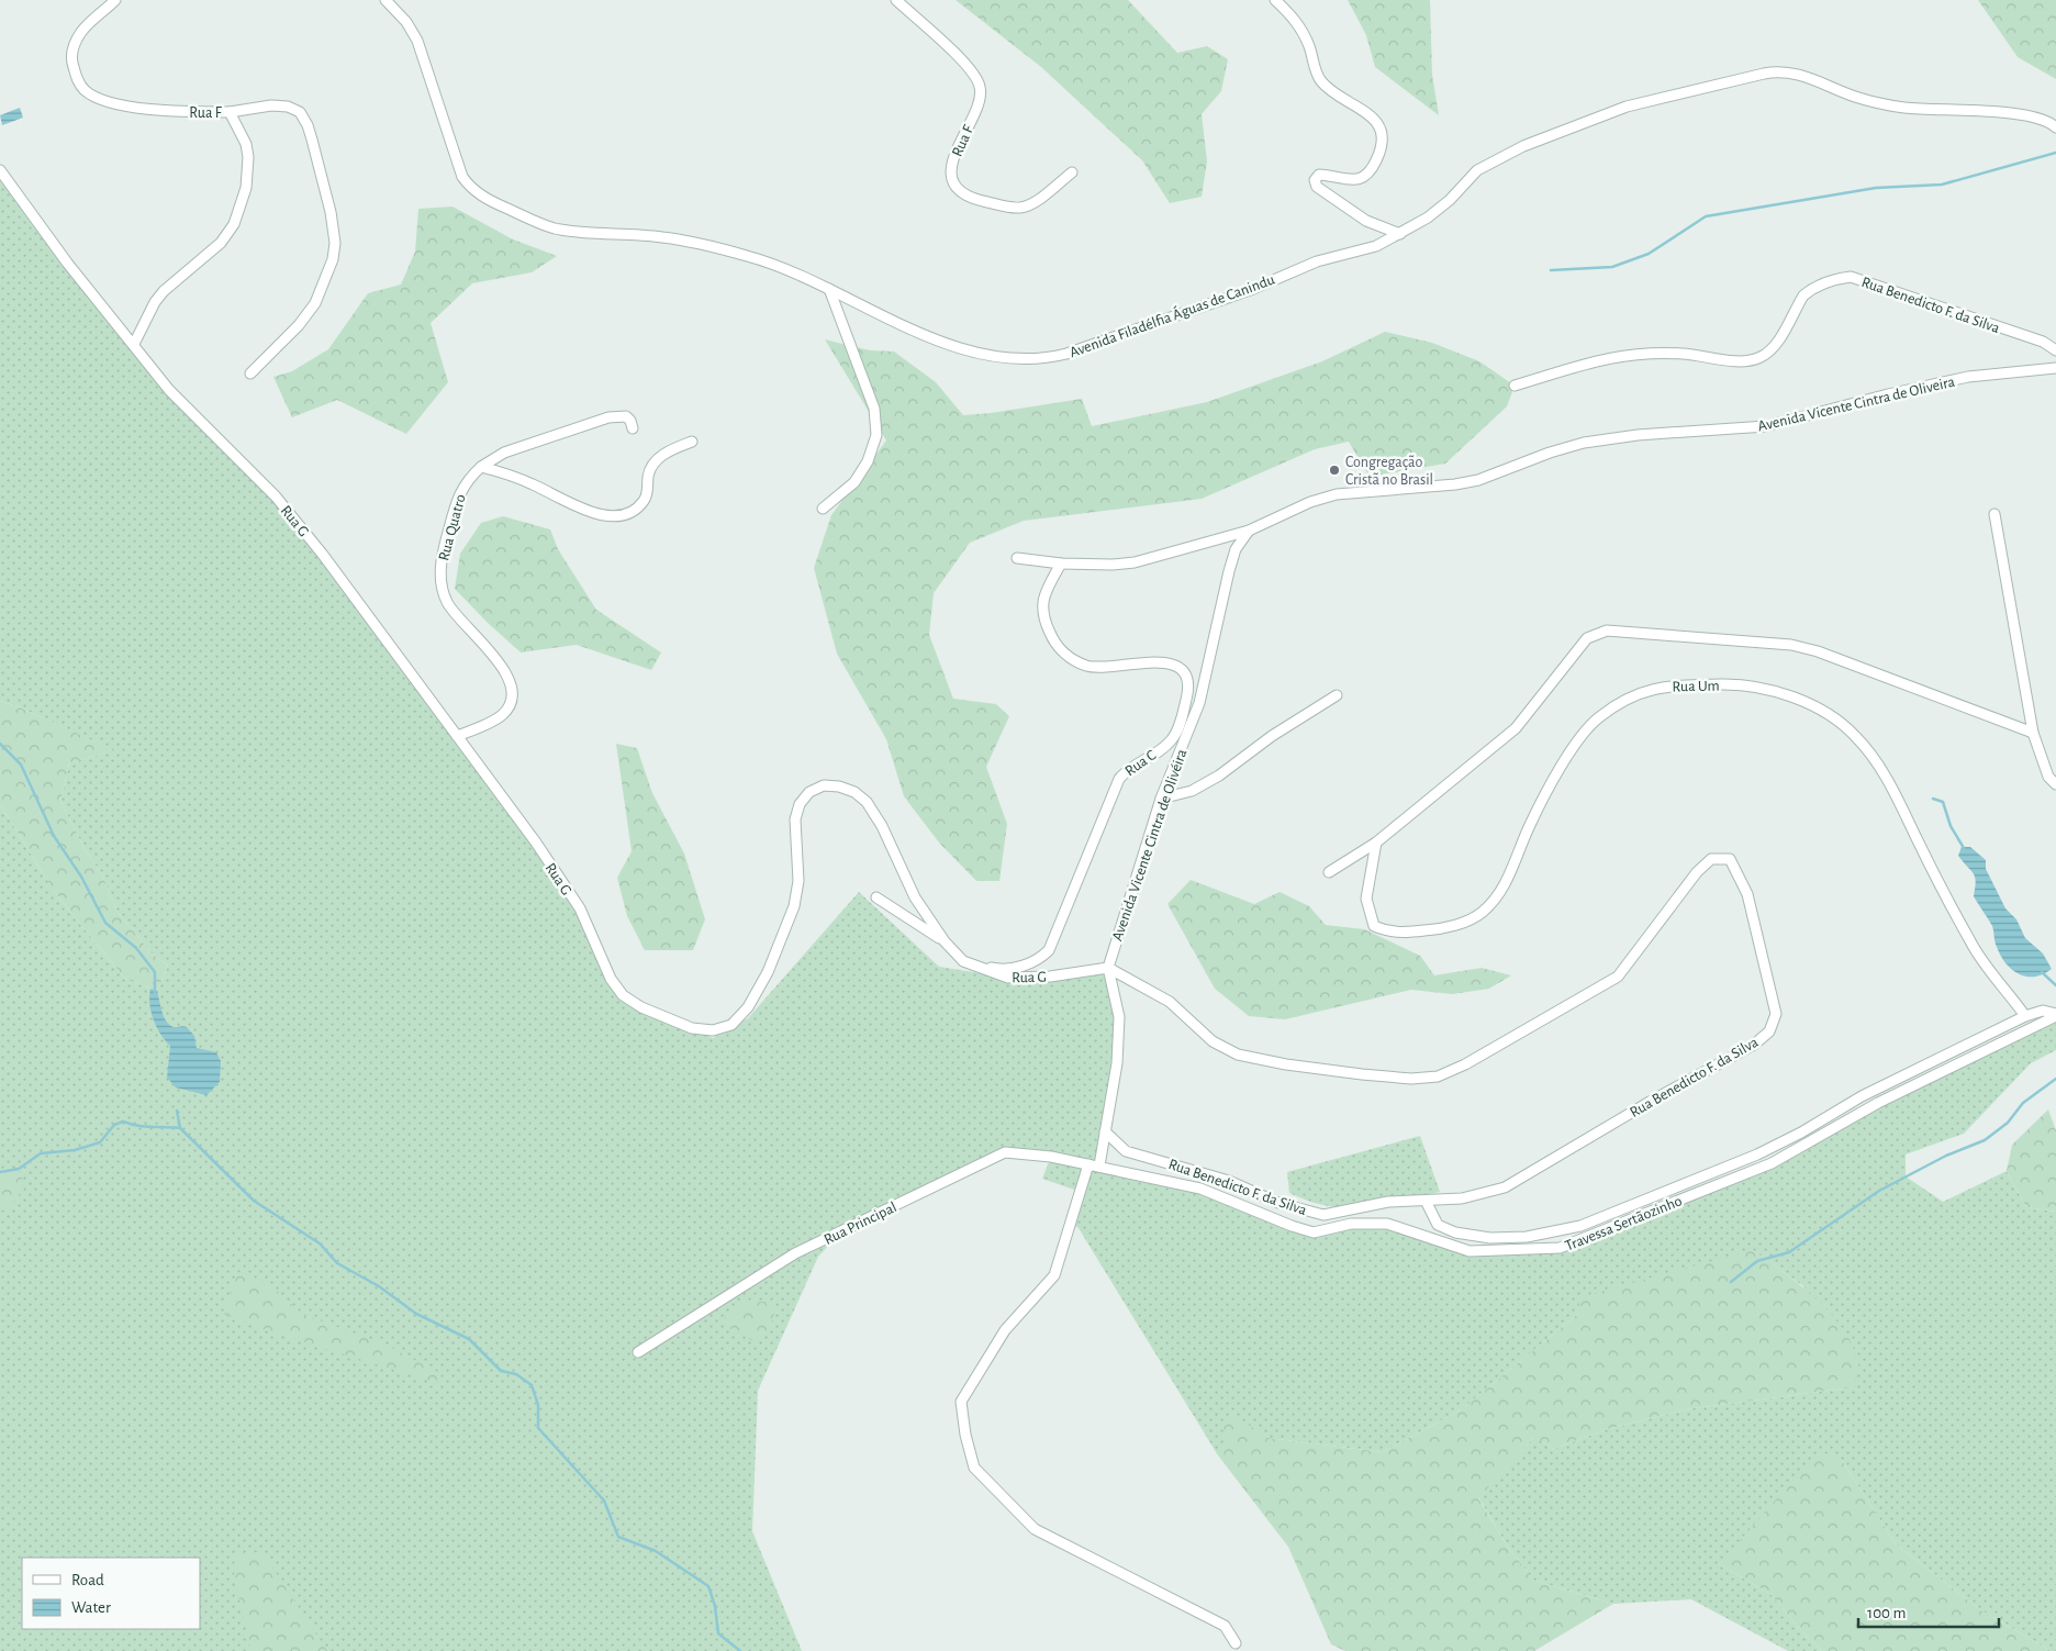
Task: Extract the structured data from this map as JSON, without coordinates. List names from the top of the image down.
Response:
{
  "streets": {
    "street": [
      "Rua F",
      "Rua Benedicto F. da Silva",
      "Avenida Filadélfia Águas de Canindu",
      "Avenida Vicente Cintra de Oliveira",
      "Rua G",
      "Rua Quatro",
      "Rua Um",
      "Rua C",
      "Avenida Vicente Cintra de Olivéira",
      "Rua Principal",
      "Travessa Sertãozinho"
    ]
  },
  "crossings": [
    ["Rua F", "Rua G"],
    ["Rua Benedicto F. da Silva", "Rua G"],
    ["Rua Benedicto F. da Silva", "Avenida Vicente Cintra de Olivéira"],
    ["Avenida Vicente Cintra de Oliveira", "Rua C"],
    ["Avenida Vicente Cintra de Oliveira", "Avenida Vicente Cintra de Olivéira"],
    ["Rua G", "Rua Quatro"],
    ["Rua G", "Rua C"],
    ["Rua G", "Avenida Vicente Cintra de Olivéira"],
    ["Avenida Vicente Cintra de Olivéira", "Rua Principal"],
    ["Avenida Vicente Cintra de Olivéira", "Travessa Sertãozinho"],
    ["Rua Principal", "Travessa Sertãozinho"]
  ],
  "places": ["Congregação Cristã no Brasil"],
  "legend": ["Road", "Water"],
  "scale_bar": "100 m"
}
